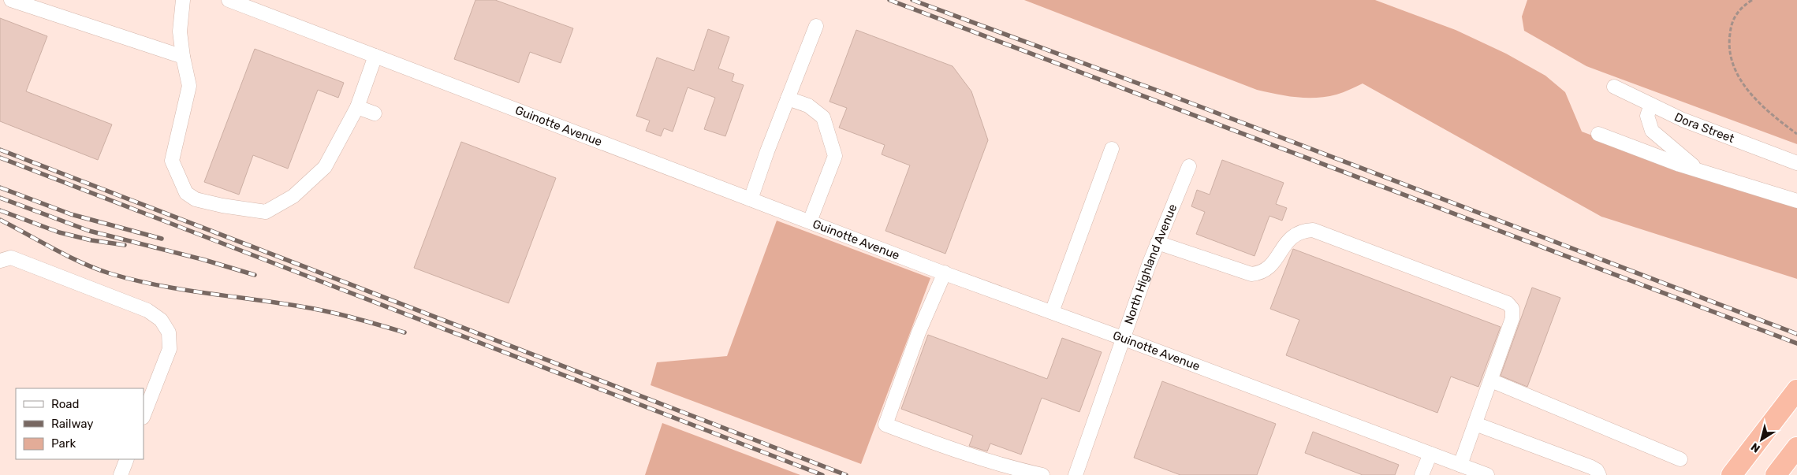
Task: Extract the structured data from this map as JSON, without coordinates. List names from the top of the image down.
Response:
{
  "streets": {
    "street": ["Guinotte Avenue", "Dora Street", "North Highland Avenue"]
  },
  "crossings": [
    ["Guinotte Avenue", "North Highland Avenue"]
  ],
  "legend": ["Road", "Railway", "Park"],
  "north": "bottom left"
}
